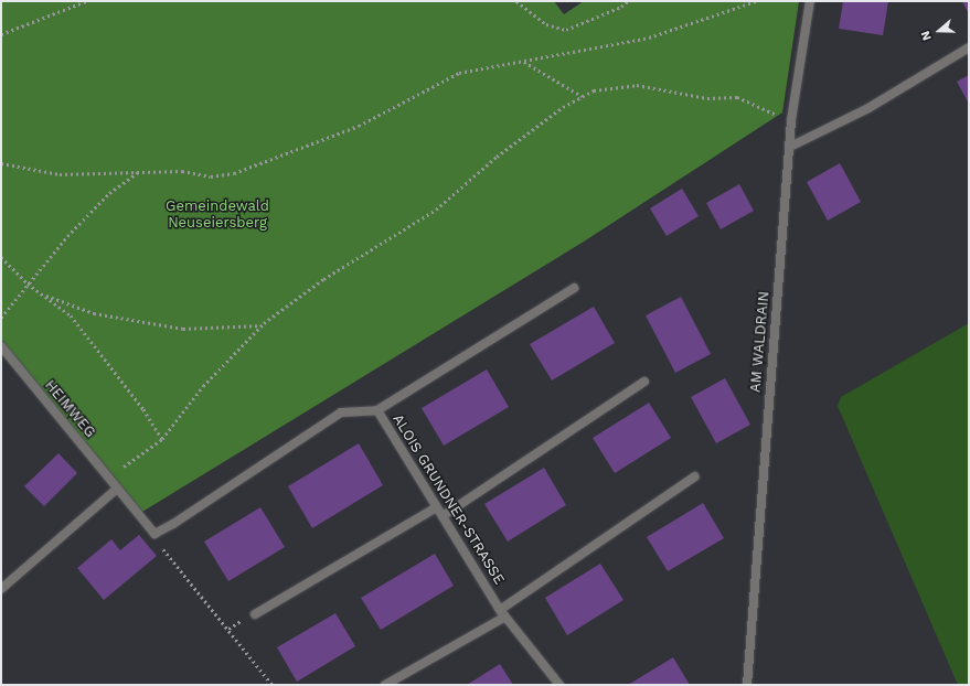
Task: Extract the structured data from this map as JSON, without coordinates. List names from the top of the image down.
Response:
{
  "streets": {
    "street": ["AM WALDRAIN", "HEIMWEG", "ALOIS GRUNDNER-STRASSE"]
  },
  "crossings": [
    ["HEIMWEG", "ALOIS GRUNDNER-STRASSE"]
  ],
  "parks": ["Gemeindewald Neuseiersberg"],
  "north": "left"
}
